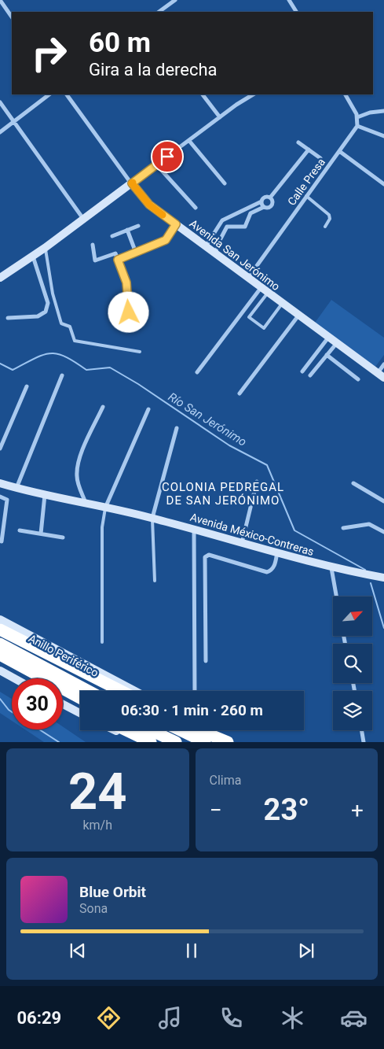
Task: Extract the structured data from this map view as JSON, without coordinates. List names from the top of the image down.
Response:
{
  "streets": {
    "highway": ["Anillo Periférico"],
    "main road": ["Avenida San Jerónimo", "Avenida México-Contreras"],
    "street": ["Calle Presa"]
  },
  "crossings": [
    ["Calle Presa", "Avenida San Jerónimo"]
  ],
  "districts": ["COLONIA PEDREGAL DE SAN JERÓNIMO"],
  "water": ["Río San Jerónimo"],
  "north": "top right",
  "page": {
    "turn": ["60 m", "Gira a la derecha"],
    "limit": "30",
    "trip": "06:30 · 1 min · 260 m",
    "tile": [
      ["24", "km/h"],
      "Clima"
    ],
    "heat": ["−", "23°", "+"],
    "song": ["Blue Orbit", "Sona"],
    "tabs": "06:29"
  }
}
